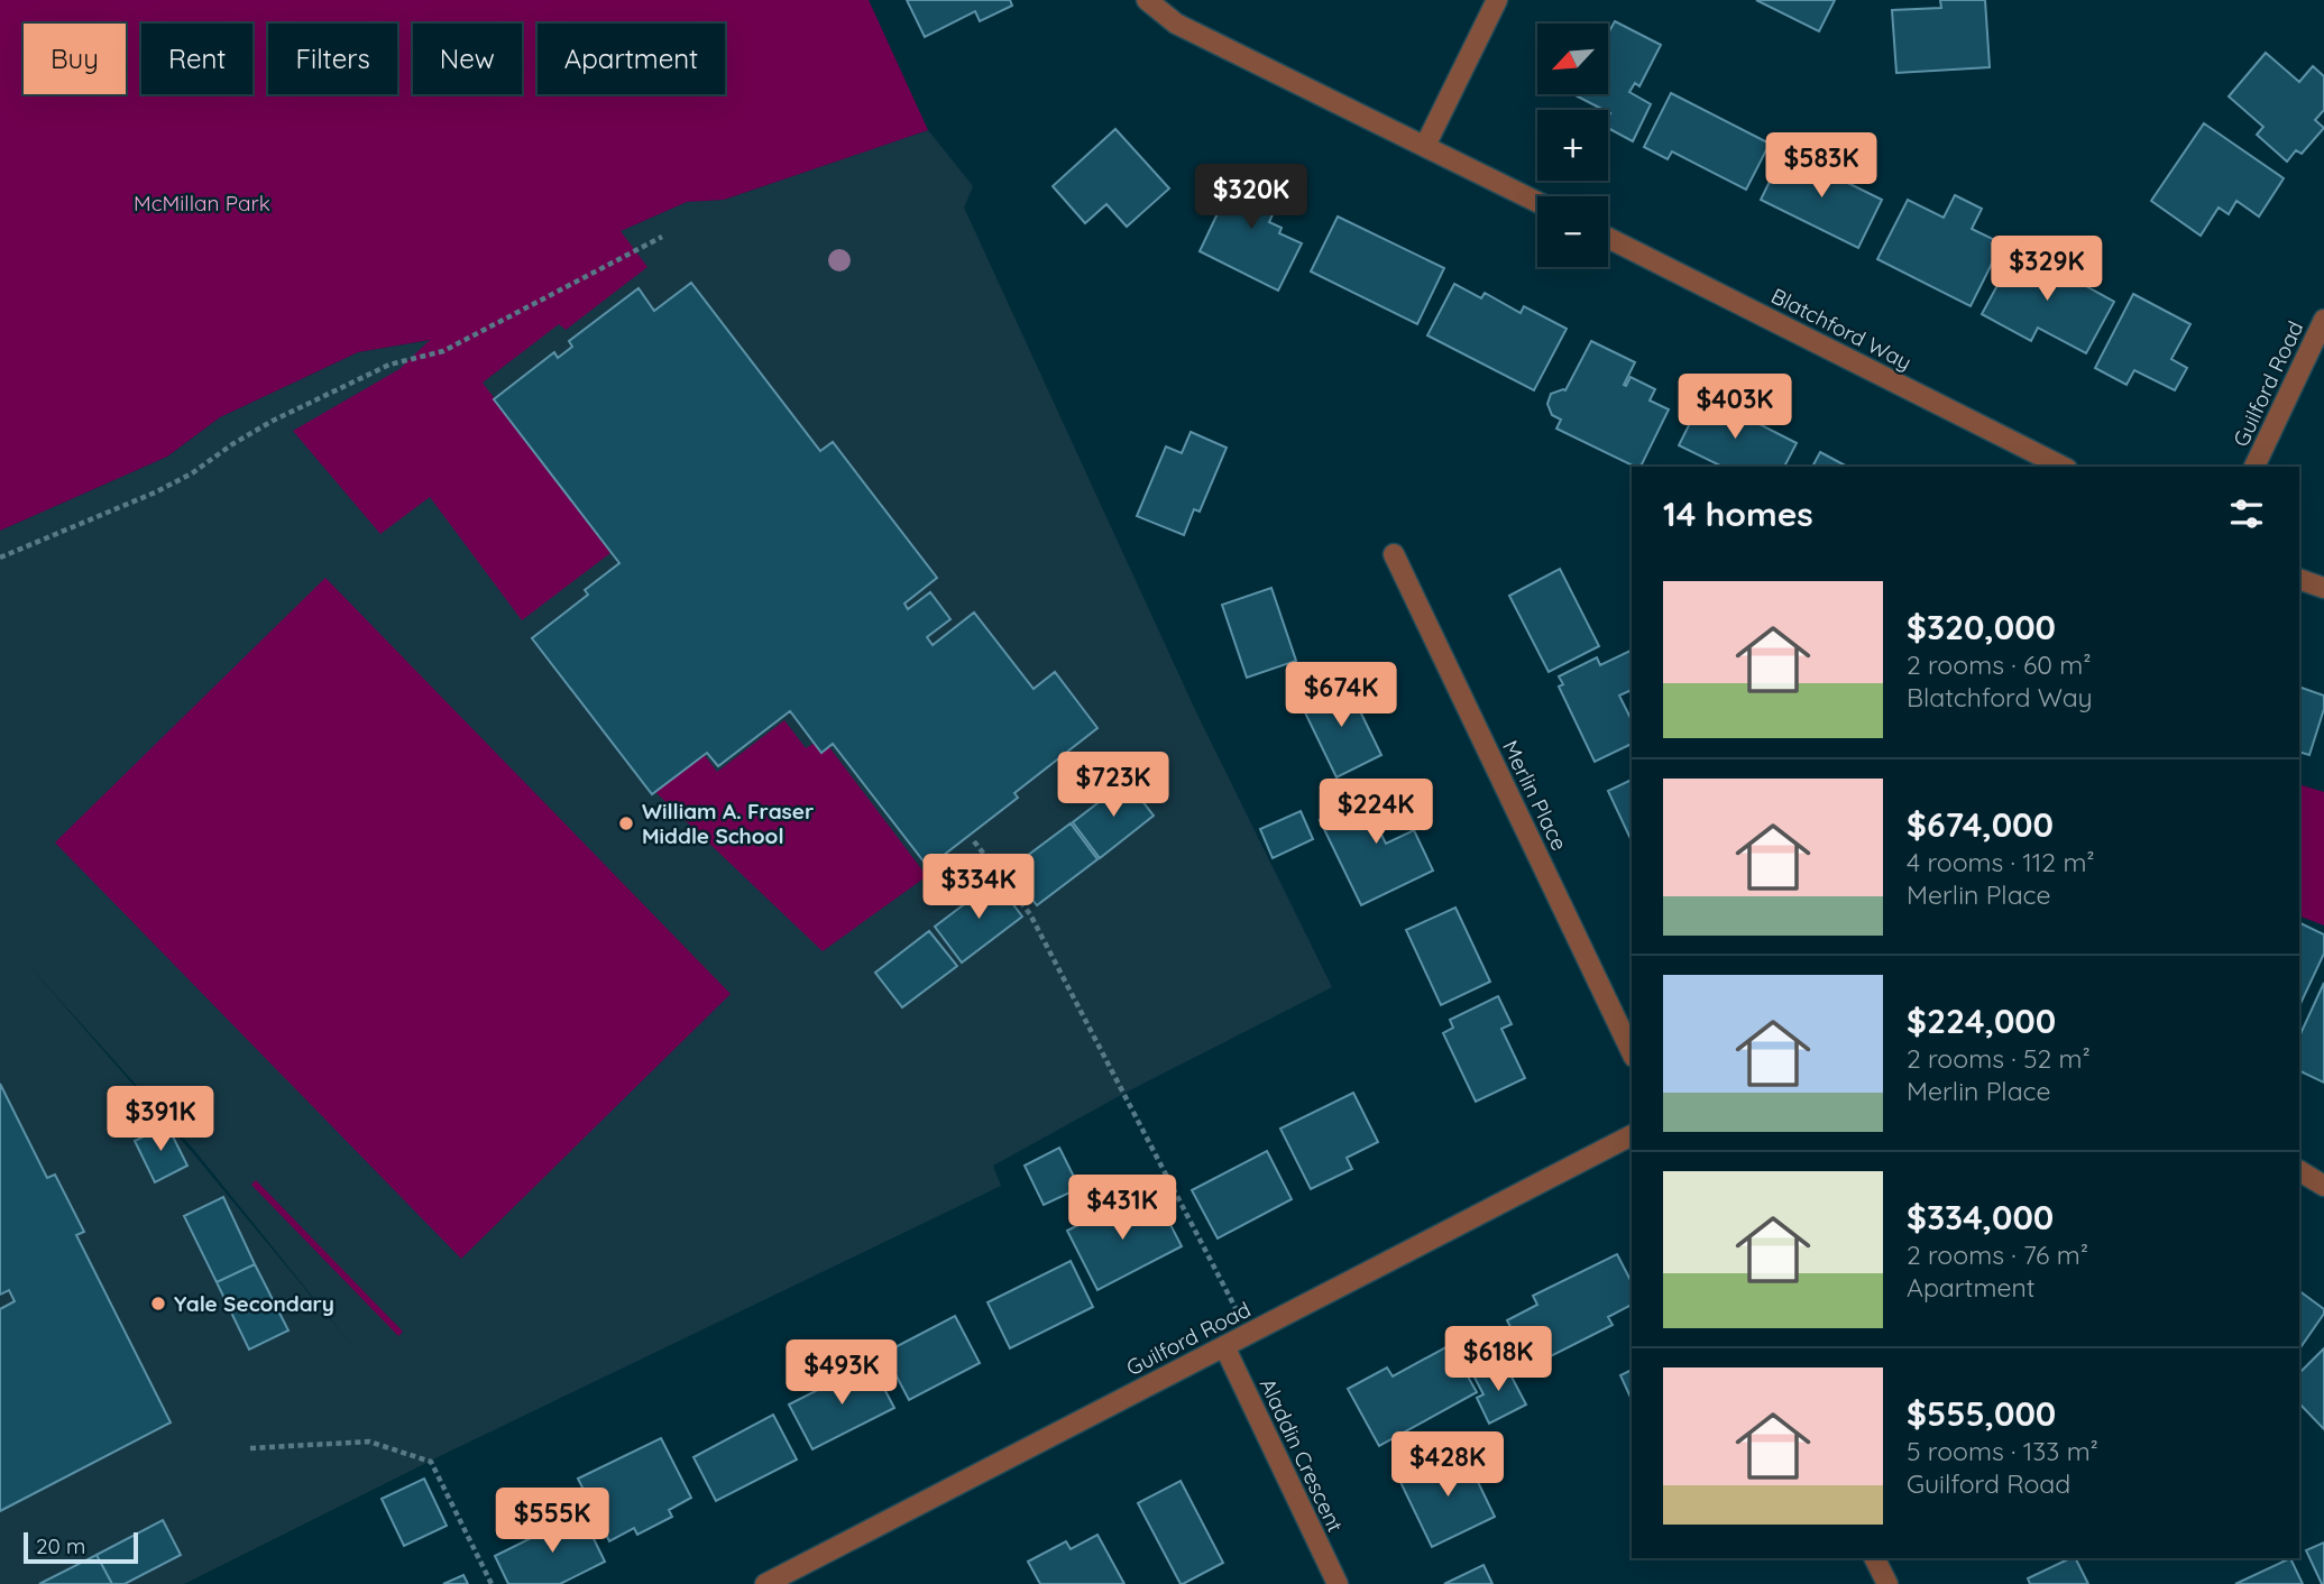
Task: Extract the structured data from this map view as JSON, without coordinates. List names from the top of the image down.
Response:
{
  "streets": {
    "street": [
      "Blatchford Way",
      "Guilford Road",
      "Merlin Place",
      "Aladdin Crescent"
    ]
  },
  "crossings": [
    ["Guilford Road", "Aladdin Crescent"]
  ],
  "parks": ["McMillan Park"],
  "places": ["William A. Fraser Middle School", "Yale Secondary"],
  "scale_bar": "20 m",
  "north": "bottom left",
  "page": {
    "map_buttons": ["+", "−"],
    "chip": [
      "Buy",
      "Rent",
      "Filters",
      "New",
      "Apartment"
    ],
    "price": [
      "$583K",
      "$320K",
      "$329K",
      "$403K",
      "$674K",
      "$723K",
      "$224K",
      "$334K",
      "$391K",
      "$431K",
      "$618K",
      "$493K",
      "$428K",
      "$555K"
    ],
    "heading": "14 homes",
    "list": [
      {
        "name": "$320,000",
        "note": "2 rooms · 60 m² · Blatchford Way"
      },
      {
        "name": "$674,000",
        "note": "4 rooms · 112 m² · Merlin Place"
      },
      {
        "name": "$224,000",
        "note": "2 rooms · 52 m² · Merlin Place"
      },
      {
        "name": "$334,000",
        "note": "2 rooms · 76 m² · Apartment"
      },
      {
        "name": "$555,000",
        "note": "5 rooms · 133 m² · Guilford Road"
      }
    ],
    "scale": "20 m"
  }
}
